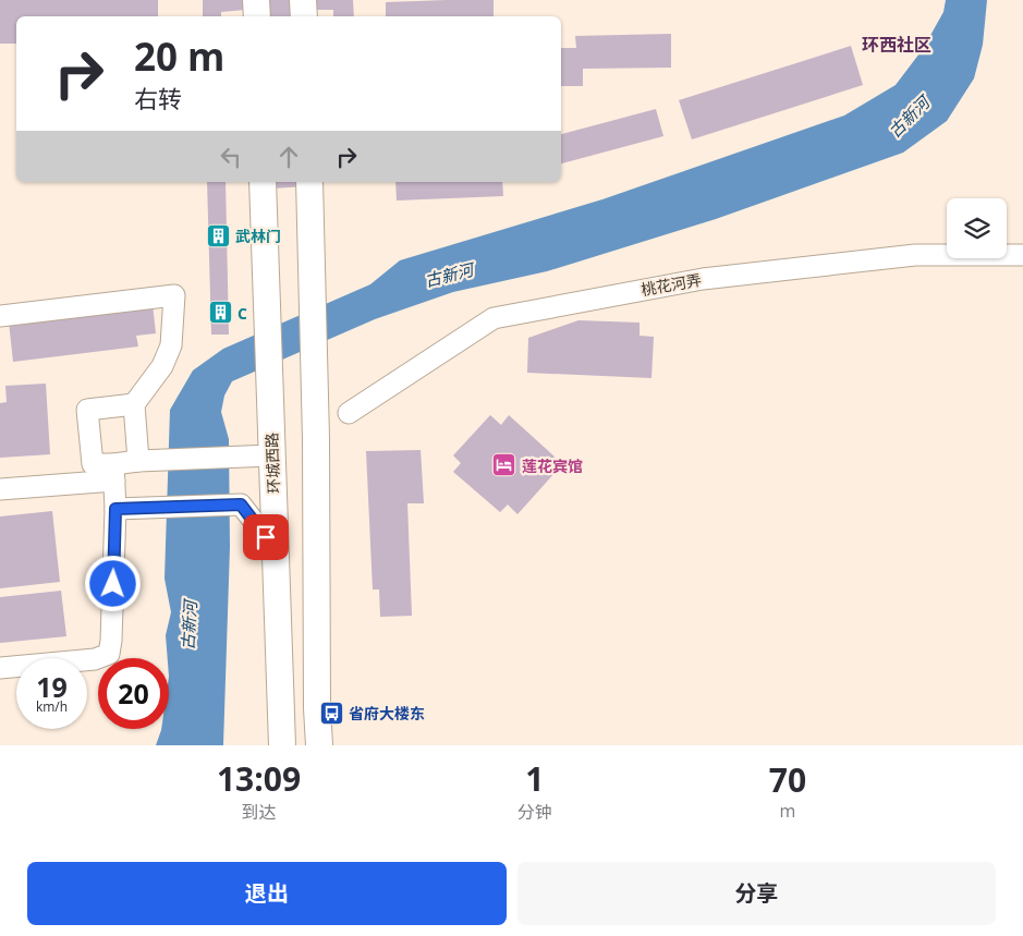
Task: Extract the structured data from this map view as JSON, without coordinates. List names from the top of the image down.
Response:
{
  "streets": {
    "main road": ["环城西路"],
    "street": ["桃花河弄"]
  },
  "districts": ["环西社区"],
  "water": ["古新河"],
  "places": {
    "building": ["武林门", "C"],
    "hotel": ["莲花宾馆"],
    "bus stop": ["省府大楼东"]
  },
  "page": {
    "turn": ["20 m", "右转"],
    "speed": "19 km/h",
    "limit": "20",
    "eta": [
      "13:09",
      "到达",
      "1",
      "分钟",
      "70",
      "m"
    ],
    "buttons": ["退出", "分享"]
  }
}
